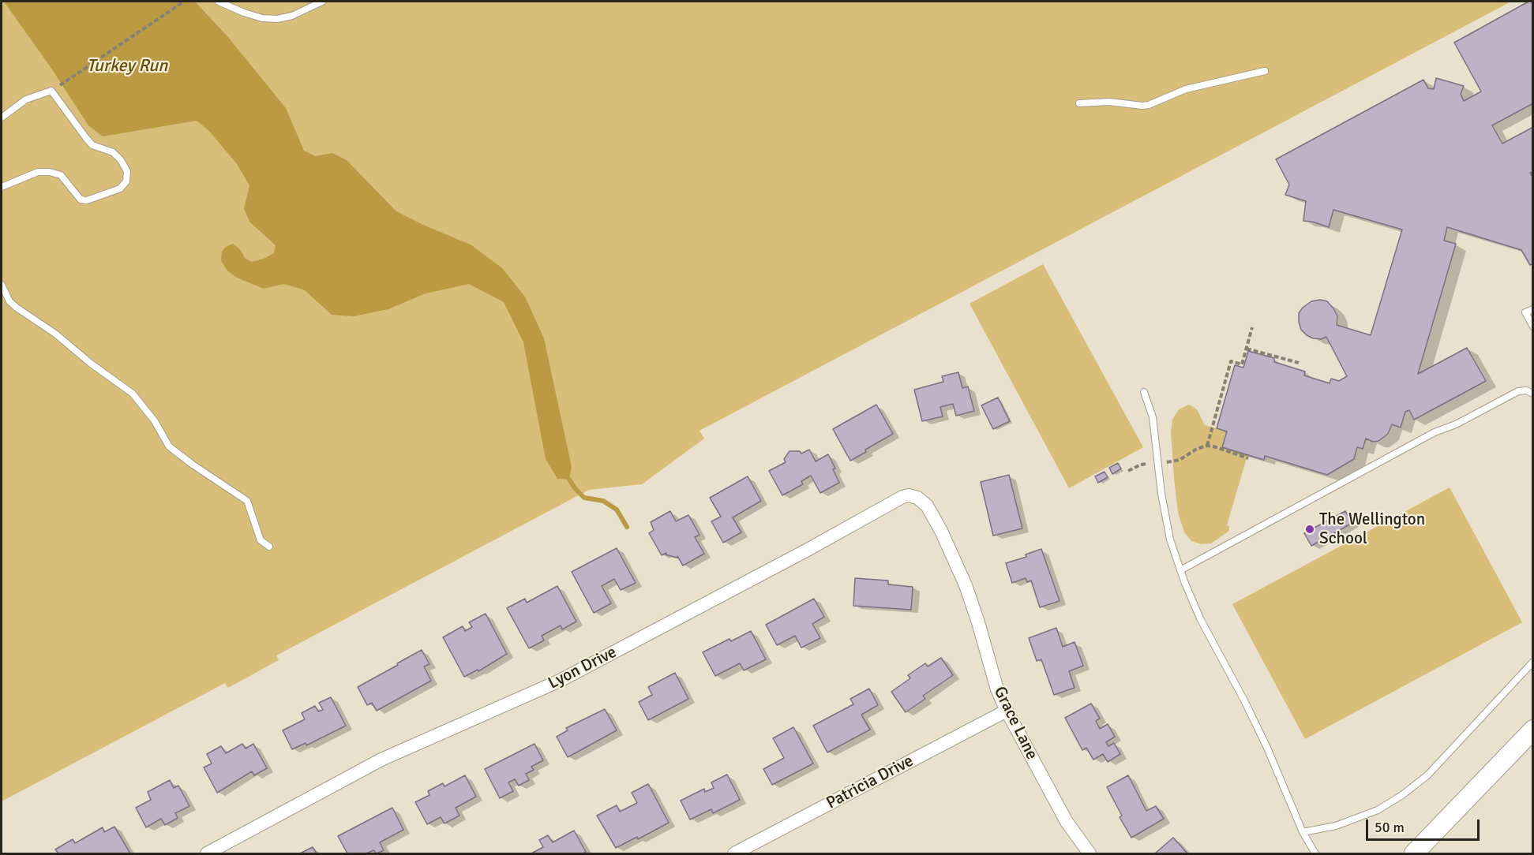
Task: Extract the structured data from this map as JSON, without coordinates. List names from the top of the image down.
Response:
{
  "streets": {
    "street": ["Lyon Drive", "Grace Lane", "Patricia Drive"]
  },
  "crossings": [
    ["Lyon Drive", "Grace Lane"],
    ["Grace Lane", "Patricia Drive"]
  ],
  "water": ["Turkey Run"],
  "places": ["The Wellington School"],
  "scale_bar": "50 m"
}
